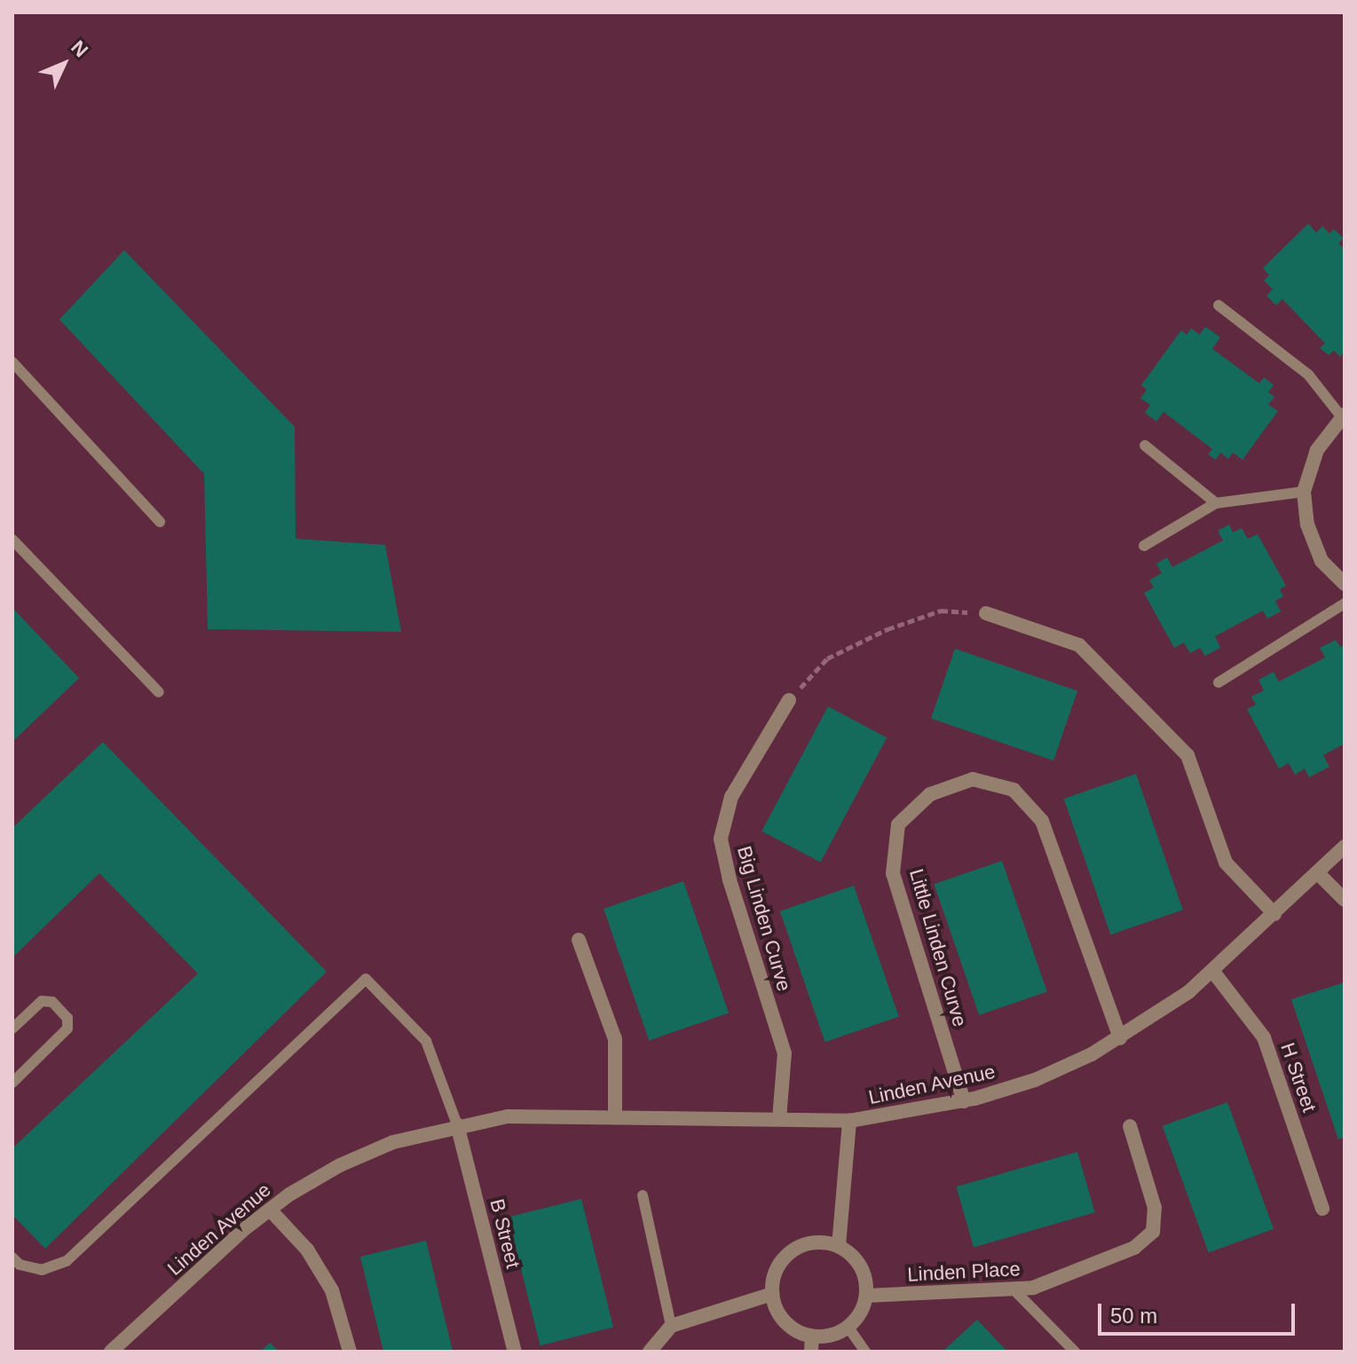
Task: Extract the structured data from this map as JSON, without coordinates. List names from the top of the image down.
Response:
{
  "streets": {
    "street": [
      "Big Linden Curve",
      "Little Linden Curve",
      "H Street",
      "Linden Avenue",
      "B Street",
      "Linden Place"
    ]
  },
  "crossings": [
    ["Big Linden Curve", "Linden Avenue"],
    ["Little Linden Curve", "Linden Avenue"],
    ["H Street", "Linden Avenue"],
    ["Linden Avenue", "B Street"]
  ],
  "scale_bar": "50 m",
  "north": "top right"
}
